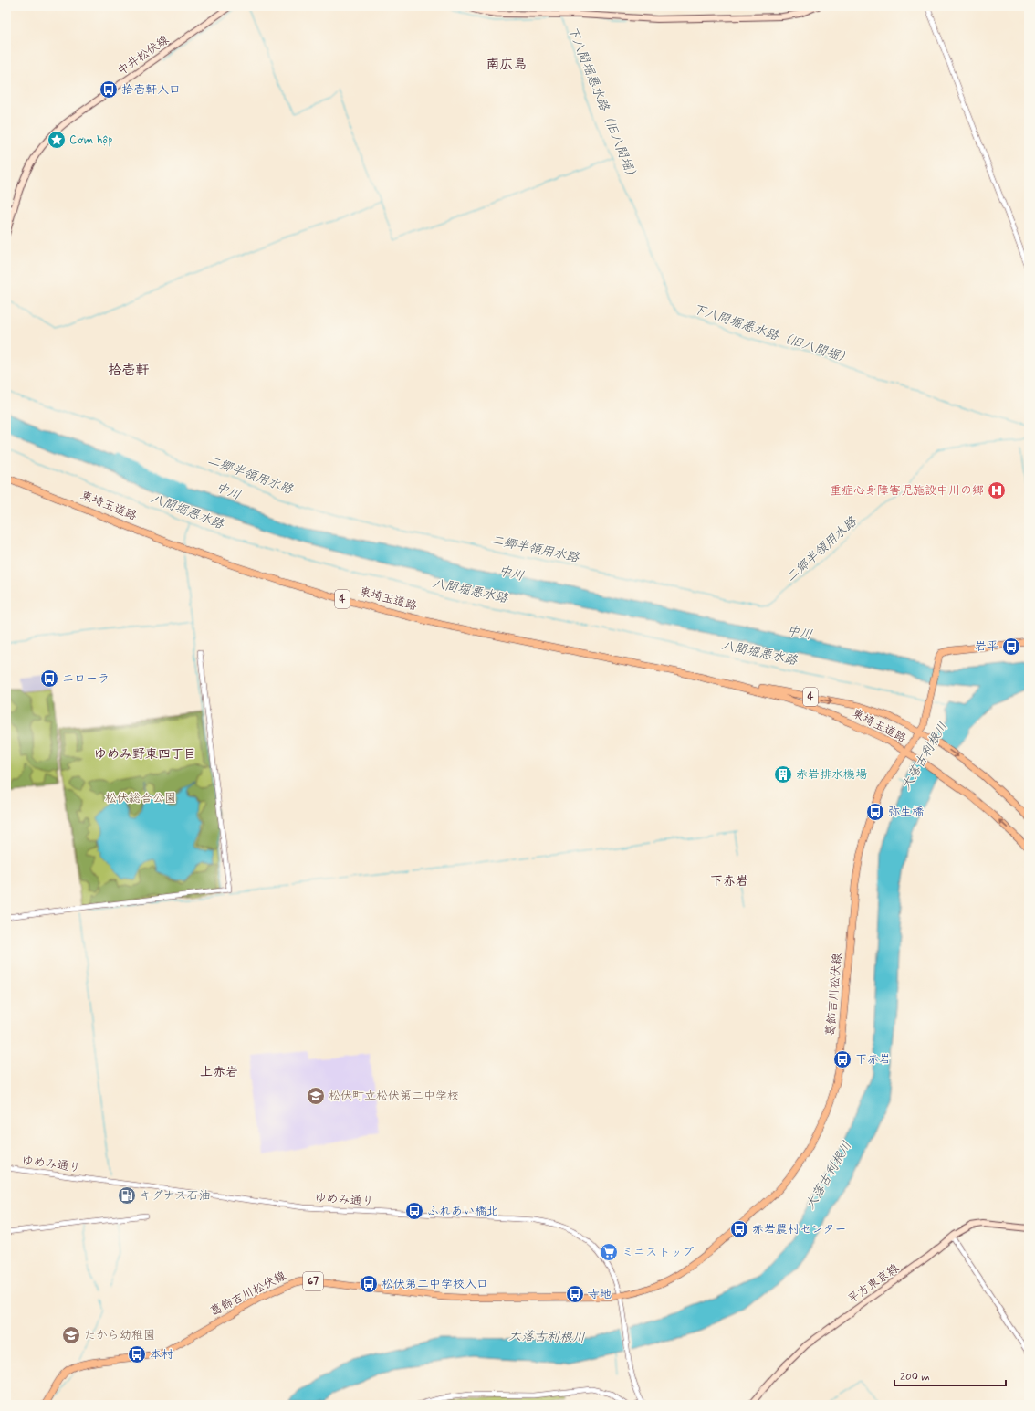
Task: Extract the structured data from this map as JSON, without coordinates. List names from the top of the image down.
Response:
{
  "streets": {
    "main road": [
      "中井松伏線",
      "東埼玉道路",
      "4",
      "葛飾吉川松伏線",
      "67",
      "平方東京線"
    ],
    "street": ["ゆめみ通り"]
  },
  "crossings": [
    ["東埼玉道路", "葛飾吉川松伏線"],
    ["葛飾吉川松伏線", "ゆめみ通り"]
  ],
  "districts": [
    "南広島",
    "拾壱軒",
    "ゆめみ野東四丁目",
    "下赤岩",
    "上赤岩"
  ],
  "water": [
    "下八間堀悪水路（旧八間堀）",
    "二郷半領用水路",
    "中川",
    "八間堀悪水路",
    "大落古利根川"
  ],
  "parks": ["松伏総合公園"],
  "places": {
    "bus stop": [
      "拾壱軒入口",
      "岩平",
      "エローラ",
      "弥生橋",
      "下赤岩",
      "ふれあい橋北",
      "赤岩農村センター",
      "松伏第二中学校入口",
      "寺地",
      "本村"
    ],
    "place": ["Cơm hộp"],
    "hospital": ["重症心身障害児施設中川の郷"],
    "building": ["赤岩排水機場"],
    "school or university": ["松伏町立松伏第二中学校", "たから幼稚園"],
    "fuel station": ["キグナス石油"],
    "supermarket": ["ミニストップ"]
  },
  "scale_bar": "200 m"
}
